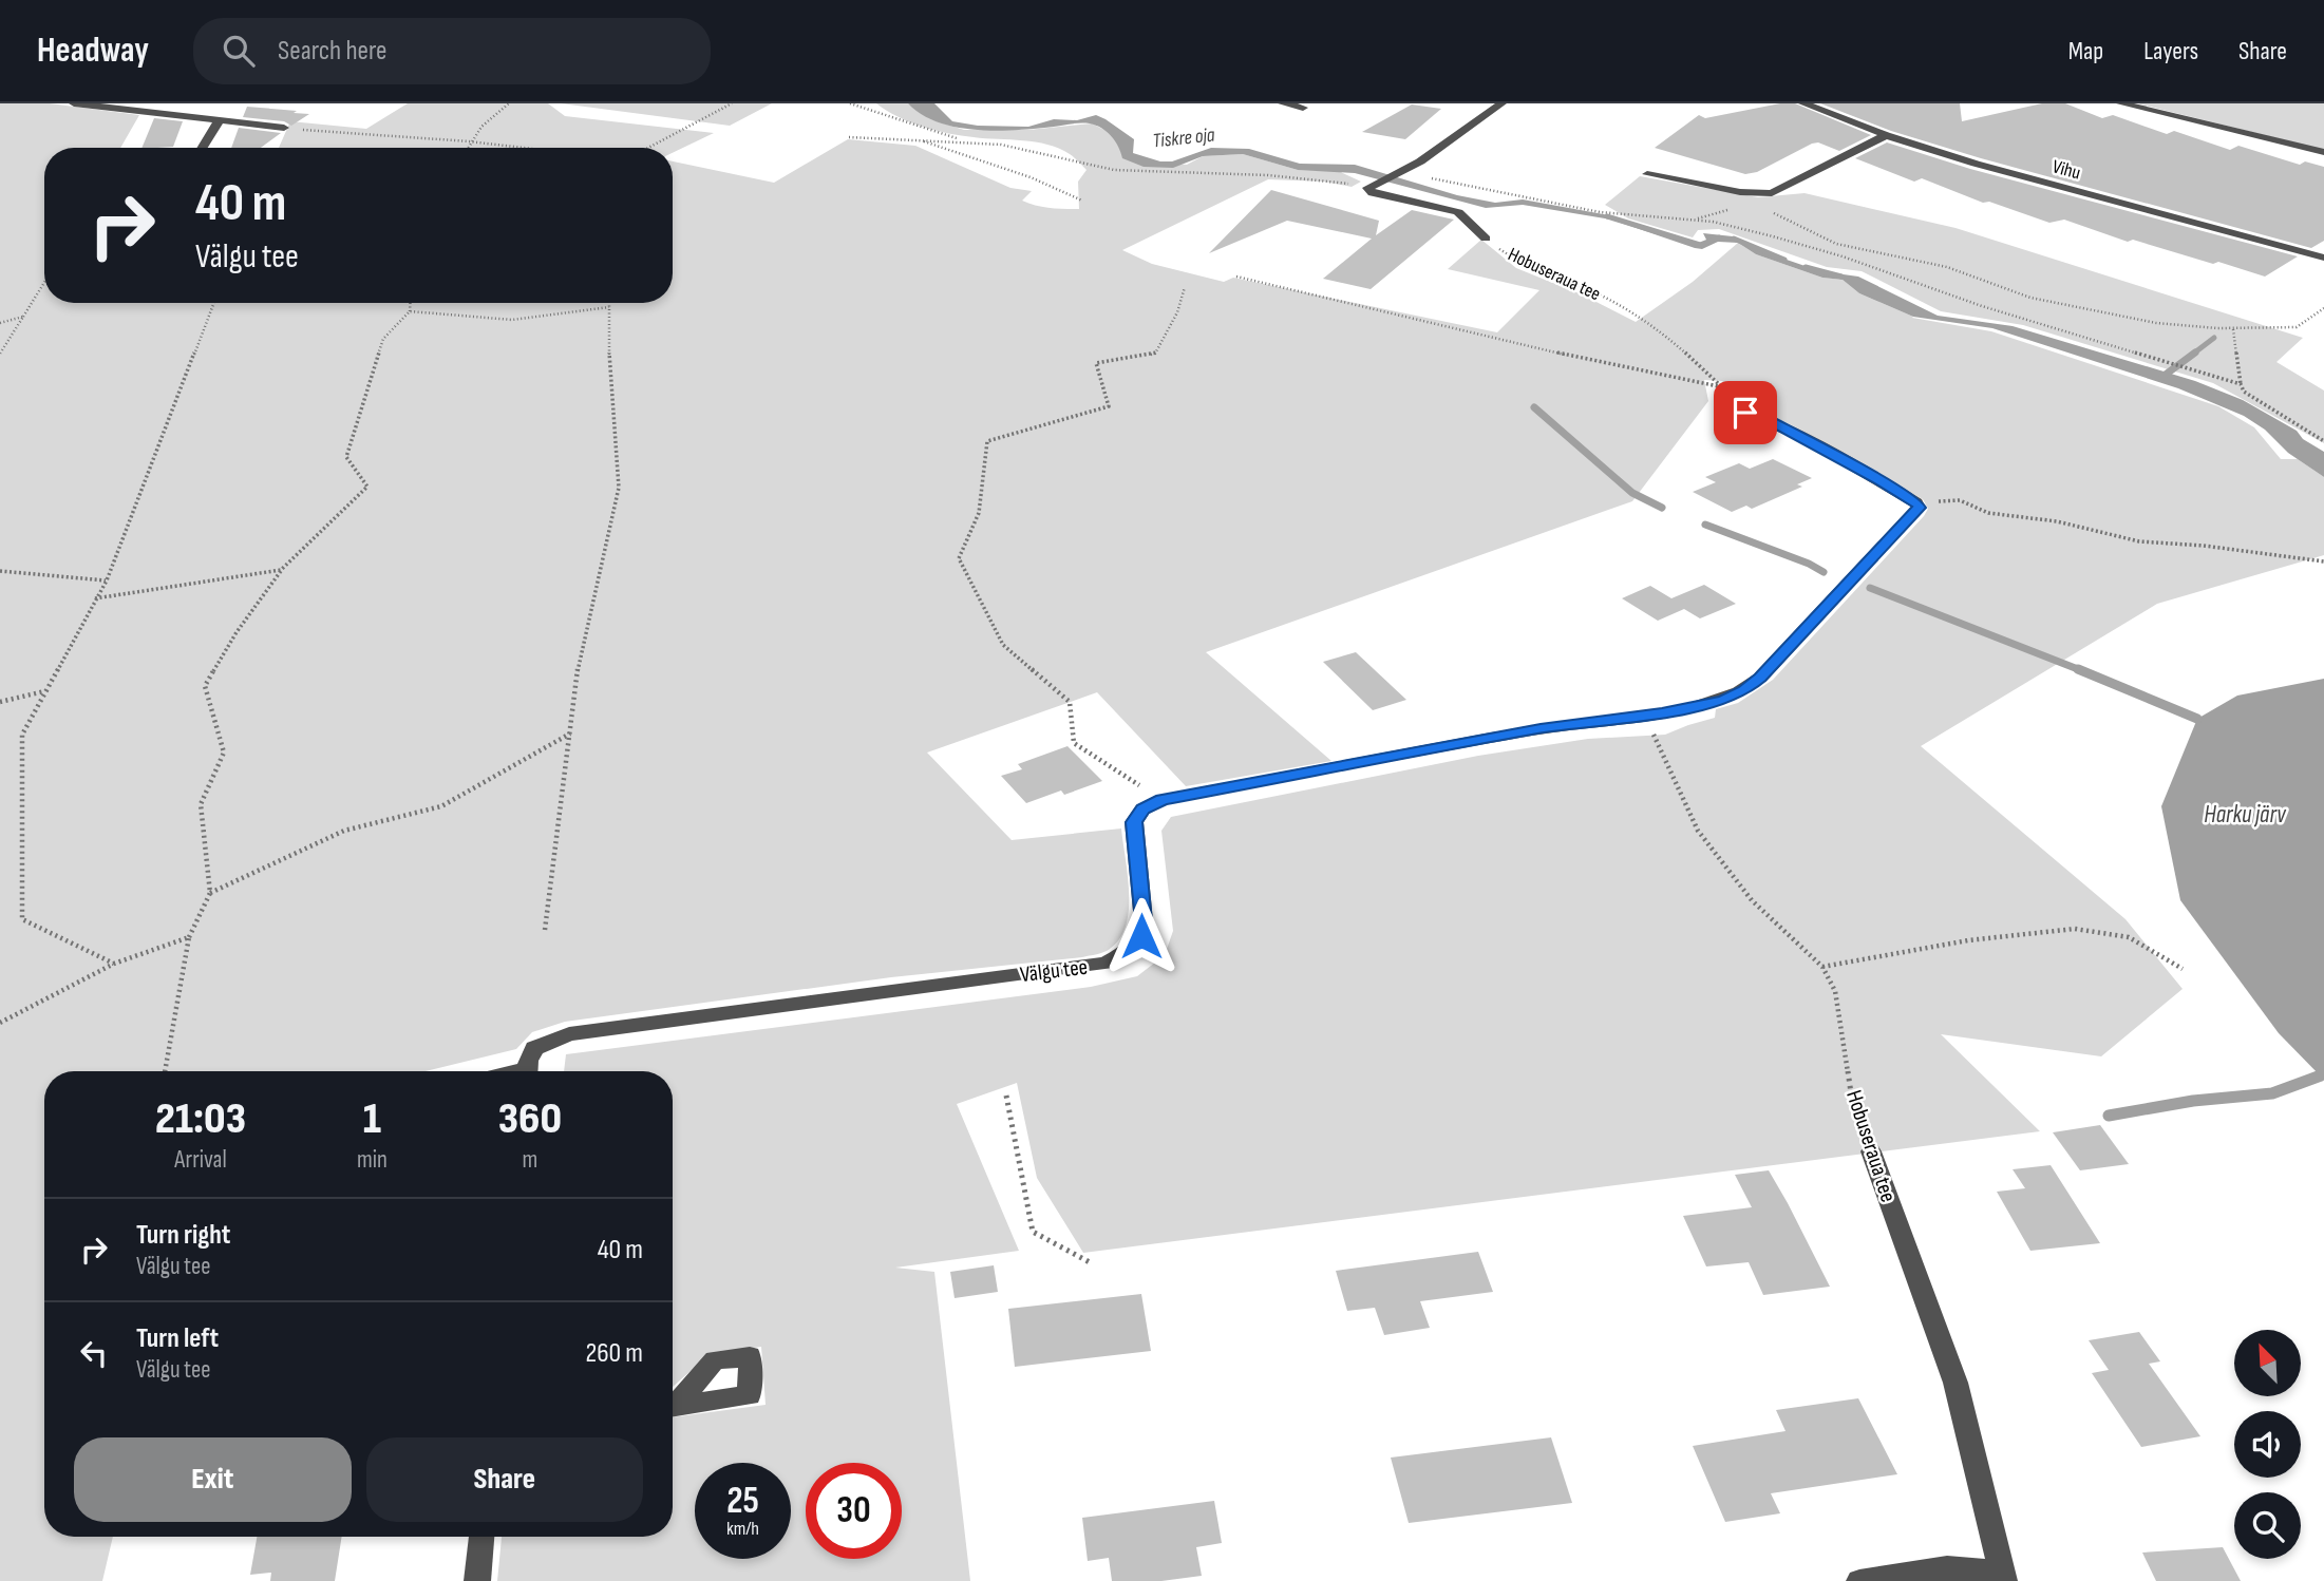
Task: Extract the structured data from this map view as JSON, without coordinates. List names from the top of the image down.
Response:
{
  "streets": {
    "street": ["Vihu", "Hobuseraua tee", "Välgu tee"]
  },
  "crossings": [
    ["Hobuseraua tee", "Välgu tee"]
  ],
  "water": ["Tiskre oja", "Harku järv"],
  "north": "top left",
  "page": {
    "header": "Headway",
    "search": "Search here",
    "nav": ["Map", "Layers", "Share"],
    "turn": ["40 m", "Välgu tee"],
    "eta": [
      "21:03",
      "Arrival",
      "1",
      "min",
      "360",
      "m"
    ],
    "list": [
      {
        "name": "Turn right",
        "note": "Välgu tee",
        "value": "40 m"
      },
      {
        "name": "Turn left",
        "note": "Välgu tee",
        "value": "260 m"
      }
    ],
    "buttons": ["Exit", "Share"],
    "speed": "25 km/h",
    "limit": "30"
  }
}
